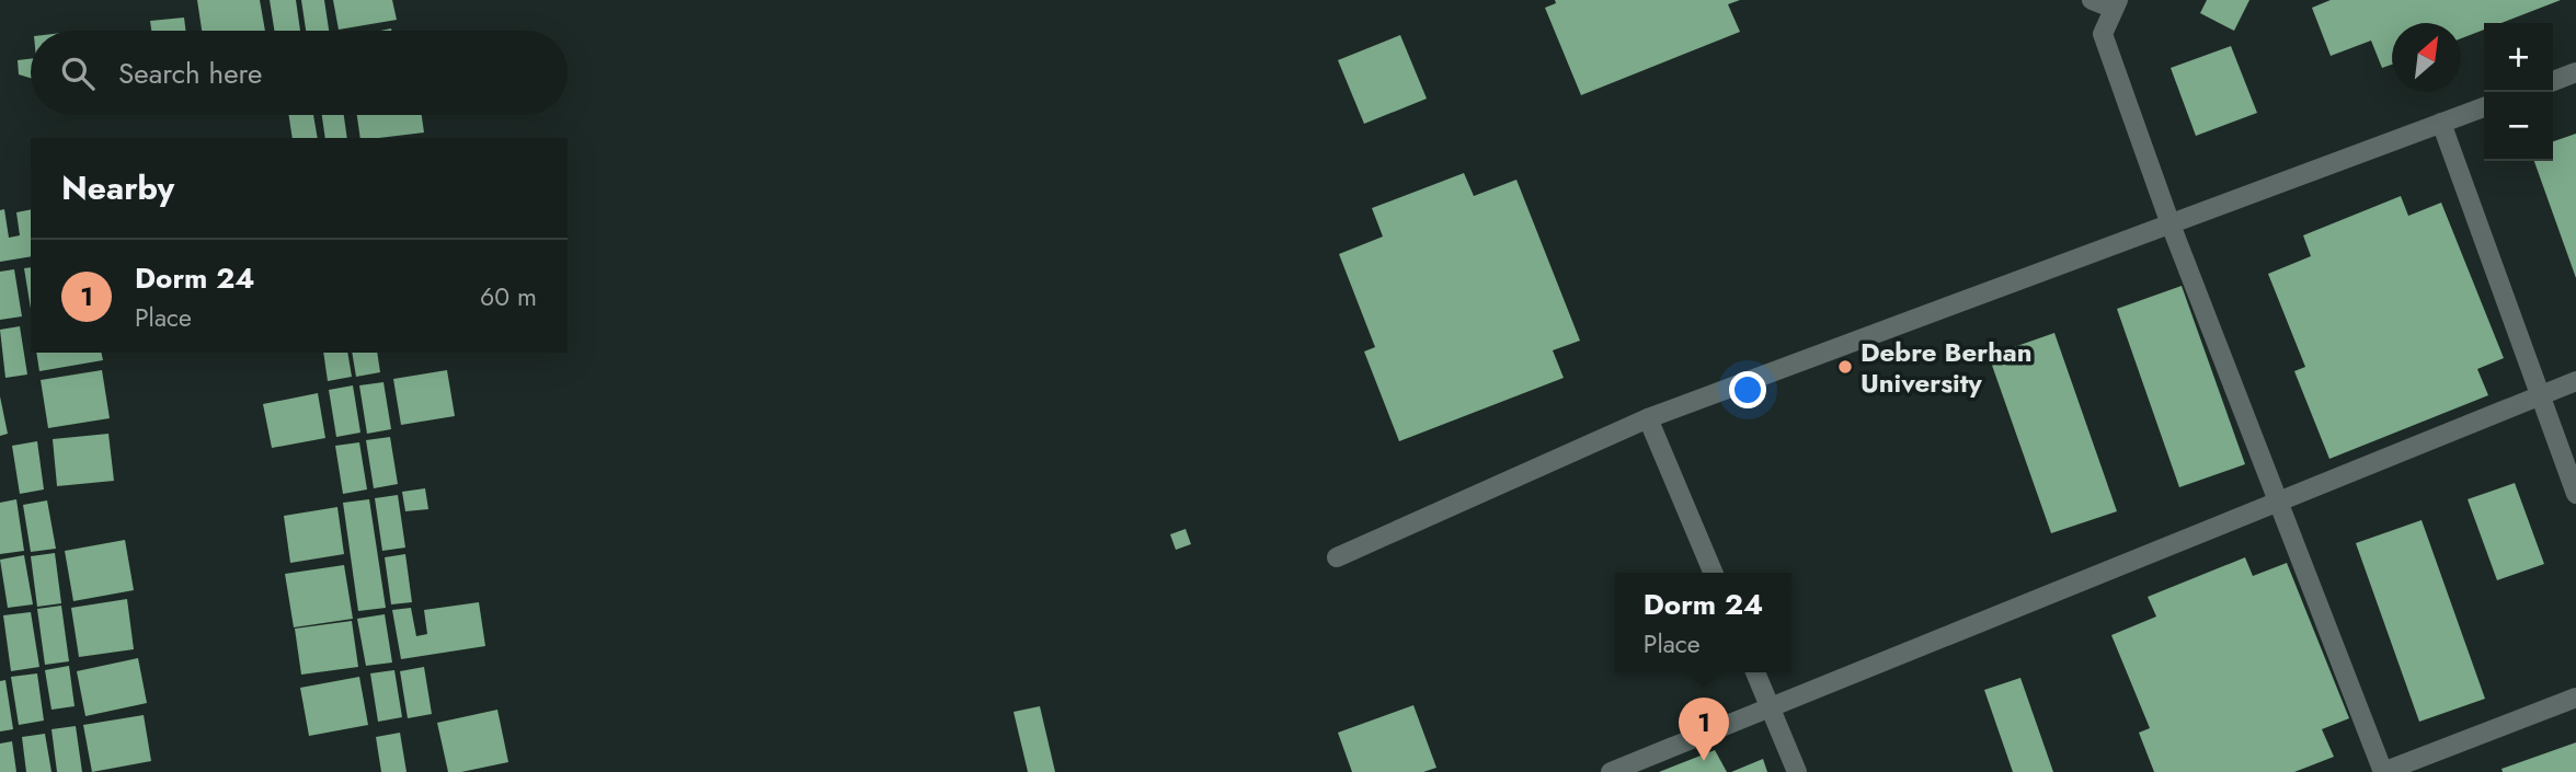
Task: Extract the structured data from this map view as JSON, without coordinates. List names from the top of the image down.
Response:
{
  "places": ["Debre Berhan University"],
  "north": "top right",
  "page": {
    "map_buttons": ["+", "−"],
    "search": "Search here",
    "heading": "Nearby",
    "list": [
      {
        "mark": "1",
        "name": "Dorm 24",
        "note": "Place",
        "value": "60 m"
      }
    ],
    "popup": ["Dorm 24", "Place"],
    "pins": "1"
  }
}
